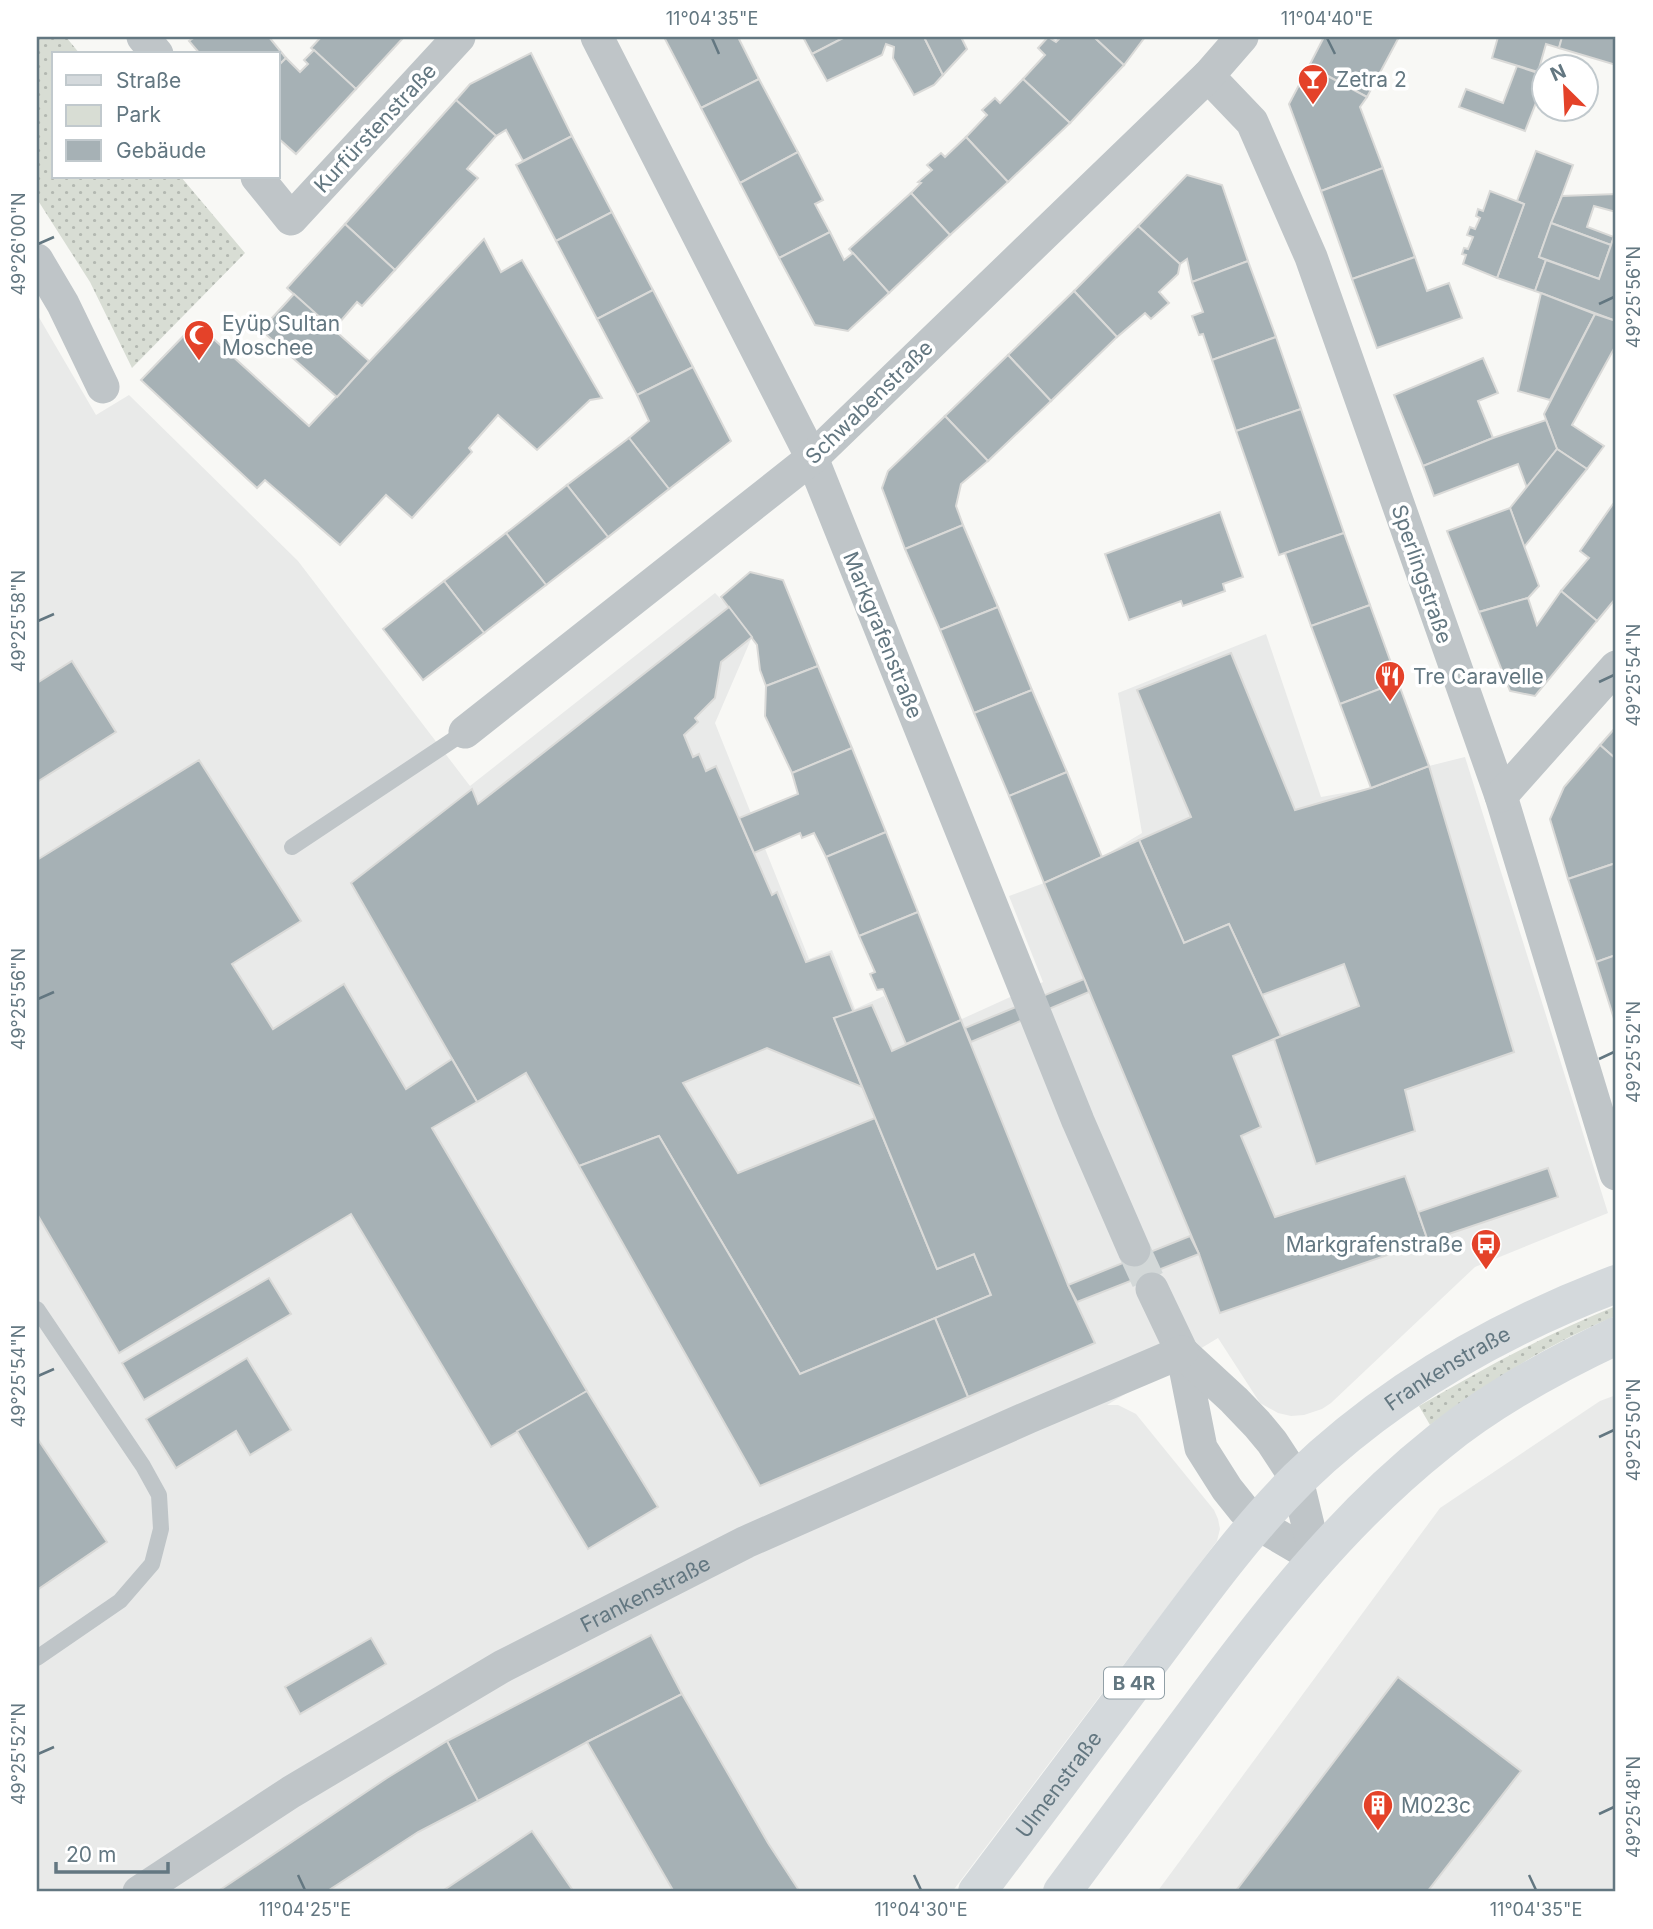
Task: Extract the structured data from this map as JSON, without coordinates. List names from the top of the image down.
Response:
{
  "streets": {
    "main road": ["Frankenstraße", "B 4R", "Ulmenstraße"],
    "street": [
      "Kurfürstenstraße",
      "Schwabenstraße",
      "Sperlingstraße",
      "Markgrafenstraße"
    ]
  },
  "crossings": [
    ["Schwabenstraße", "Sperlingstraße"],
    ["Schwabenstraße", "Markgrafenstraße"],
    ["Frankenstraße", "Ulmenstraße"]
  ],
  "places": {
    "bar": ["Zetra 2"],
    "mosque": ["Eyüp Sultan Moschee"],
    "restaurant": ["Tre Caravelle"],
    "bus stop": ["Markgrafenstraße"],
    "building": ["M023c"]
  },
  "legend": ["Straße", "Park", "Gebäude"],
  "scale_bar": "20 m",
  "north": "top left",
  "coordinates": [
    "11°04'35\"E",
    "11°04'40\"E",
    "49°26'00\"N",
    "49°25'56\"N",
    "49°25'58\"N",
    "49°25'54\"N",
    "49°25'52\"N",
    "49°25'50\"N",
    "49°25'48\"N",
    "11°04'25\"E",
    "11°04'30\"E"
  ]
}
